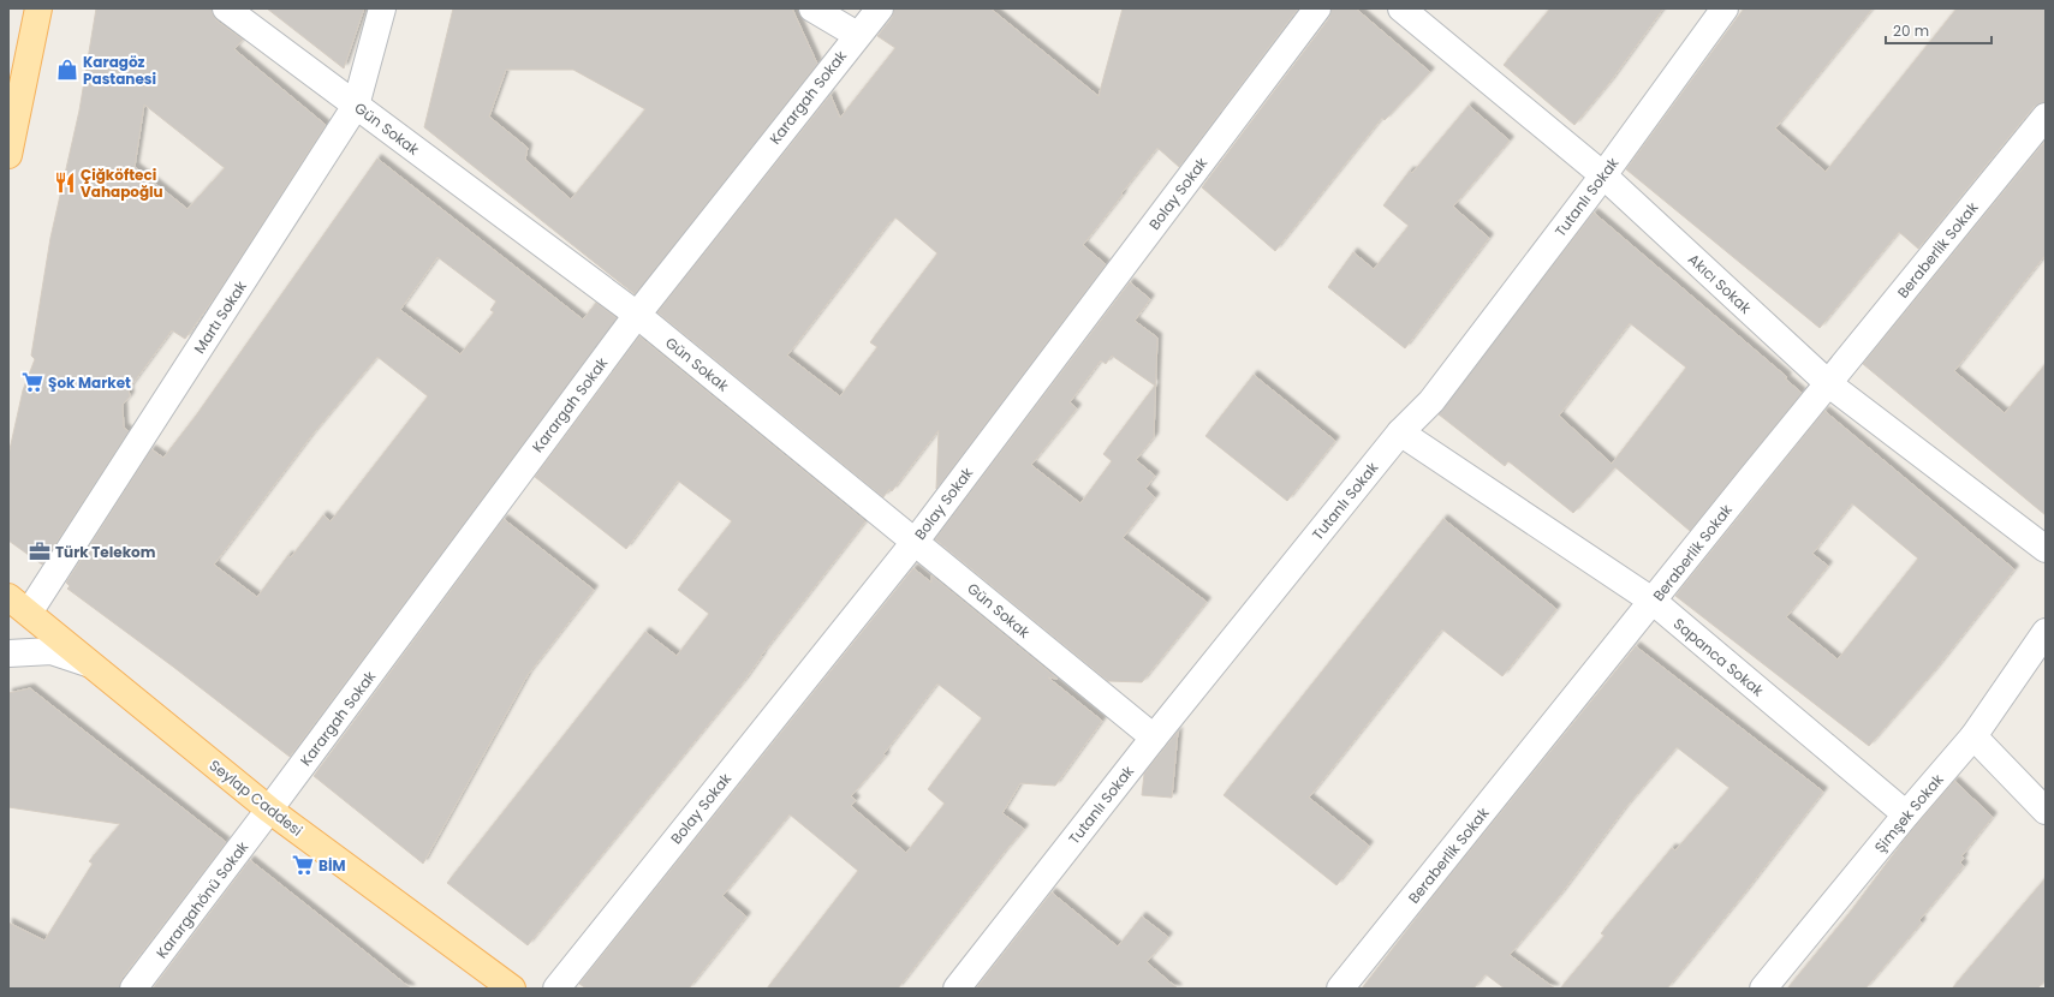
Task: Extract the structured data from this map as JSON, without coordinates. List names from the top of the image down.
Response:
{
  "streets": {
    "main road": ["Seylap Caddesi"],
    "street": [
      "Karargah Sokak",
      "Gün Sokak",
      "Bolay Sokak",
      "Tutanlı Sokak",
      "Beraberlik Sokak",
      "Akıcı Sokak",
      "Martı Sokak",
      "Sapanca Sokak",
      "Şimşek Sokak",
      "Karargahönü Sokak"
    ]
  },
  "crossings": [
    ["Karargah Sokak", "Gün Sokak"],
    ["Karargah Sokak", "Seylap Caddesi"],
    ["Karargah Sokak", "Karargahönü Sokak"],
    ["Gün Sokak", "Bolay Sokak"],
    ["Gün Sokak", "Tutanlı Sokak"],
    ["Gün Sokak", "Martı Sokak"],
    ["Tutanlı Sokak", "Akıcı Sokak"],
    ["Tutanlı Sokak", "Sapanca Sokak"],
    ["Beraberlik Sokak", "Akıcı Sokak"],
    ["Beraberlik Sokak", "Sapanca Sokak"],
    ["Martı Sokak", "Seylap Caddesi"],
    ["Sapanca Sokak", "Şimşek Sokak"],
    ["Seylap Caddesi", "Karargahönü Sokak"]
  ],
  "places": {
    "shop": ["Karagöz Pastanesi"],
    "restaurant": ["Çiğköfteci Vahapoğlu"],
    "supermarket": ["Şok Market", "BİM"],
    "office": ["Türk Telekom"]
  },
  "scale_bar": "20 m"
}
